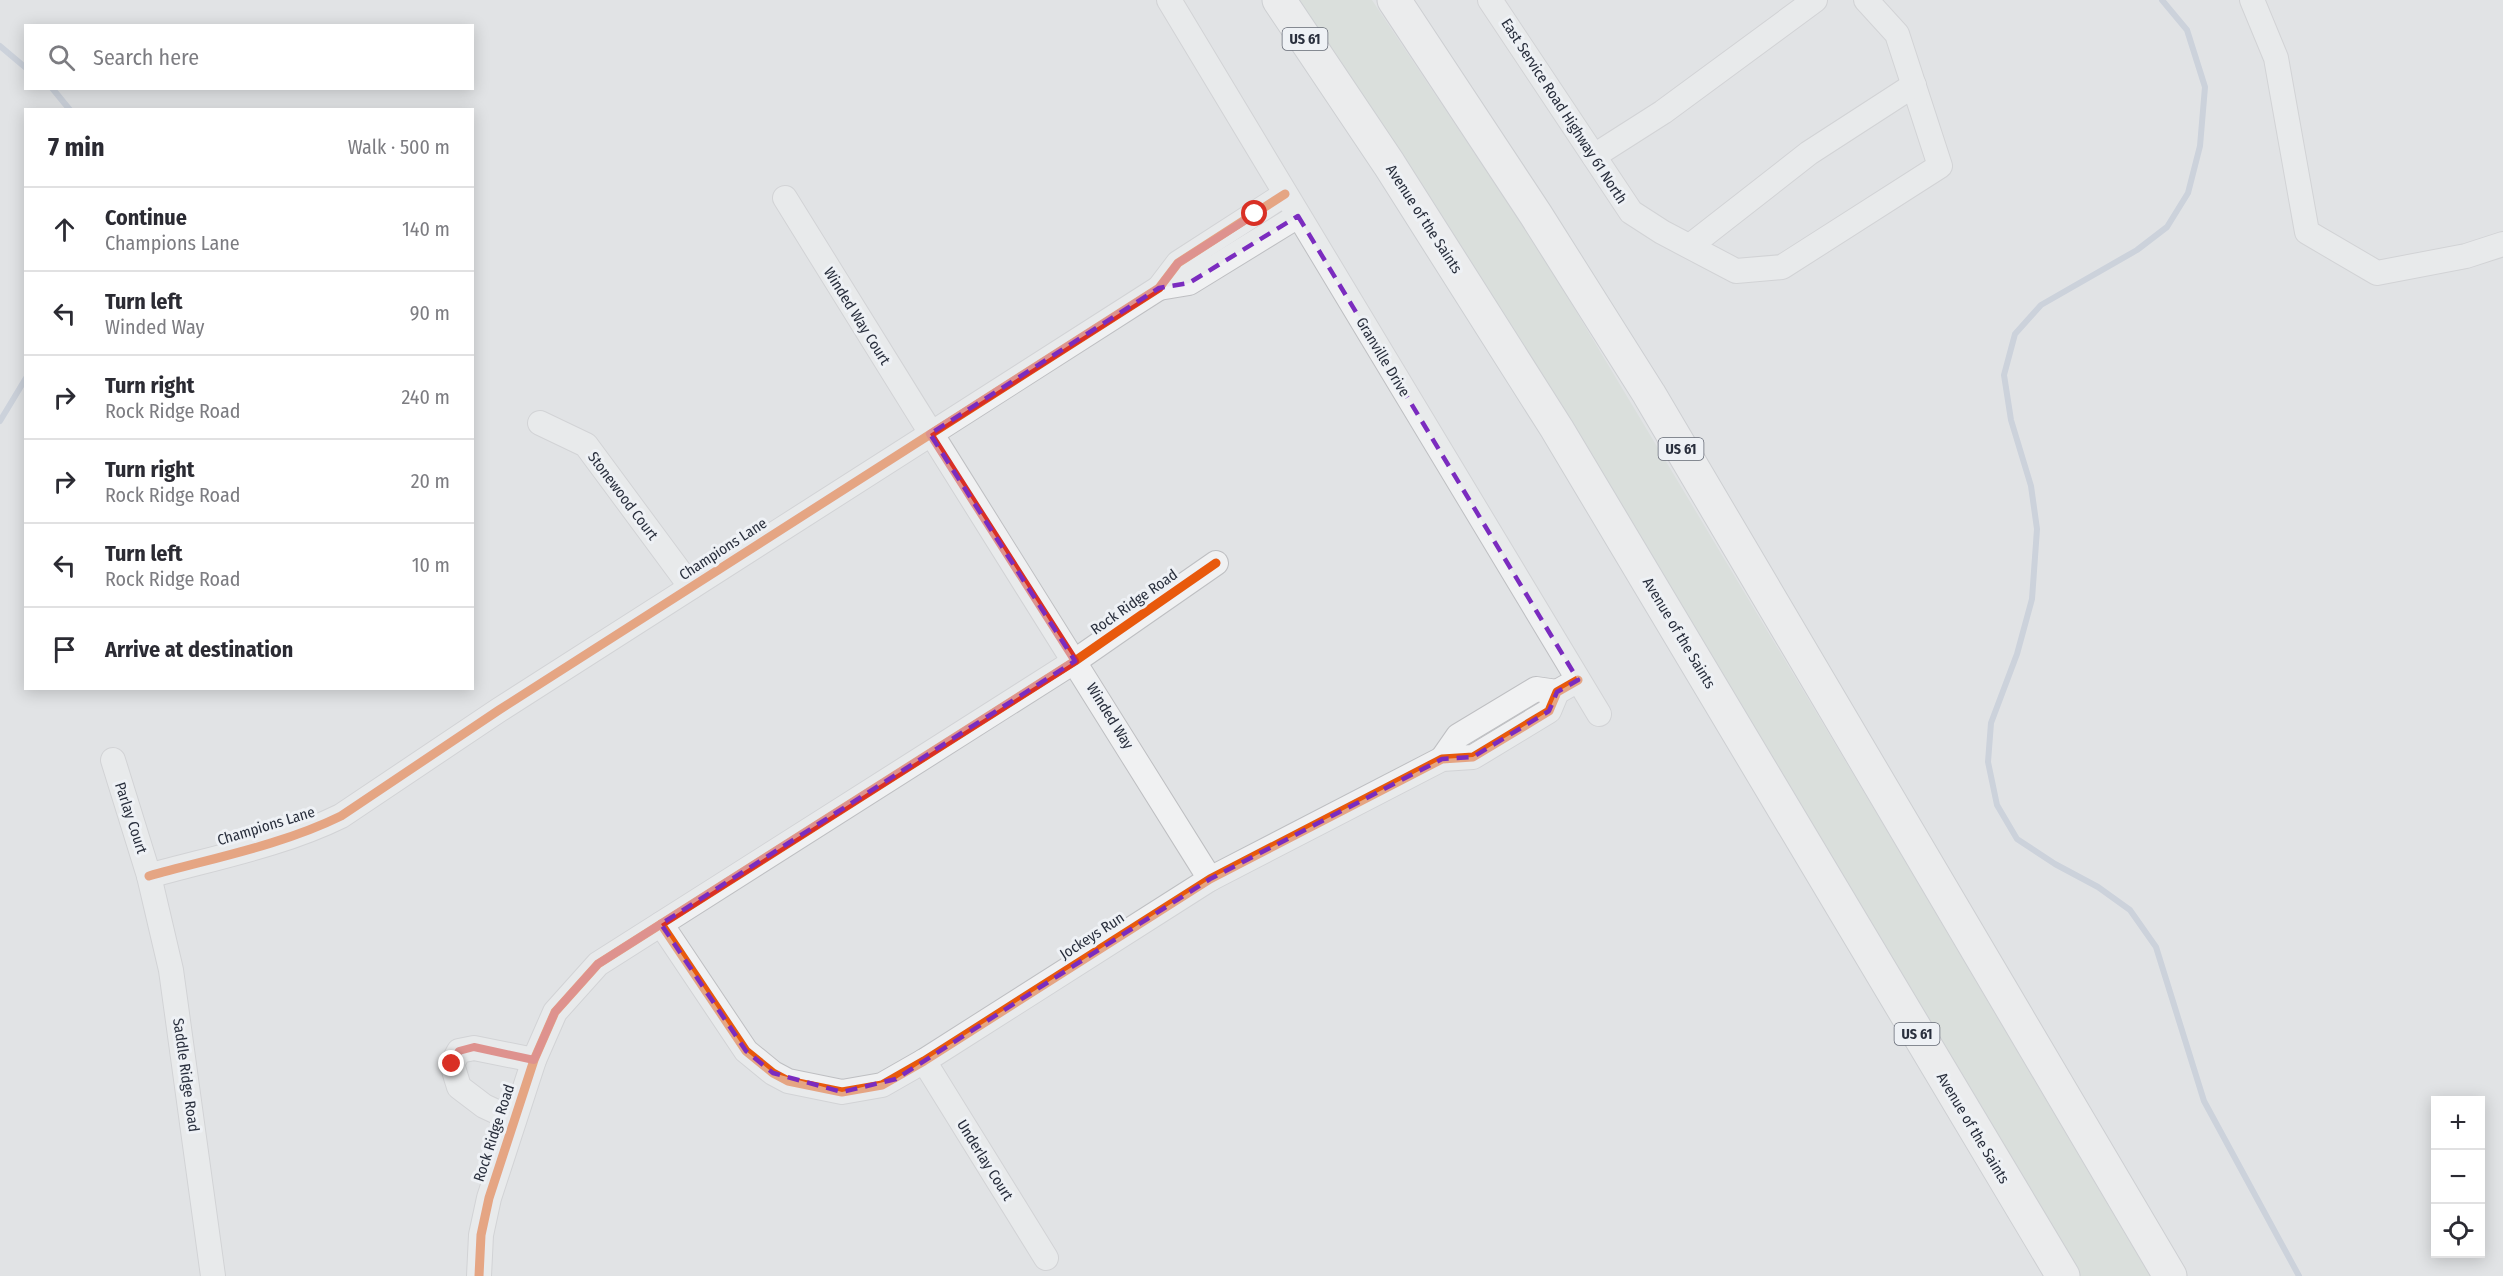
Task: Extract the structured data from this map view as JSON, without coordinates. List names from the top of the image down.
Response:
{
  "streets": {
    "highway": ["US 61", "Avenue of the Saints"],
    "street": [
      "East Service Road Highway 61 North",
      "Winded Way Court",
      "Granville Drive",
      "Stonewood Court",
      "Champions Lane",
      "Rock Ridge Road",
      "Winded Way",
      "Parlay Court",
      "Jockeys Run",
      "Saddle Ridge Road",
      "Underlay Court"
    ]
  },
  "crossings": [
    ["Winded Way Court", "Champions Lane"],
    ["Winded Way Court", "Winded Way"],
    ["Granville Drive", "Champions Lane"],
    ["Granville Drive", "Jockeys Run"],
    ["Stonewood Court", "Champions Lane"],
    ["Champions Lane", "Winded Way"],
    ["Champions Lane", "Parlay Court"],
    ["Champions Lane", "Saddle Ridge Road"],
    ["Rock Ridge Road", "Winded Way"],
    ["Rock Ridge Road", "Jockeys Run"],
    ["Winded Way", "Jockeys Run"],
    ["Parlay Court", "Saddle Ridge Road"],
    ["Jockeys Run", "Underlay Court"]
  ],
  "page": {
    "search": "Search here",
    "heading": ["7 min", "Walk · 500 m"],
    "list": [
      ["Continue", "Champions Lane", "140 m"],
      ["Turn left", "Winded Way", "90 m"],
      ["Turn right", "Rock Ridge Road", "240 m"],
      ["Turn right", "Rock Ridge Road", "20 m"],
      ["Turn left", "Rock Ridge Road", "10 m"],
      "Arrive at destination"
    ],
    "map_buttons": ["+", "−"]
  }
}
